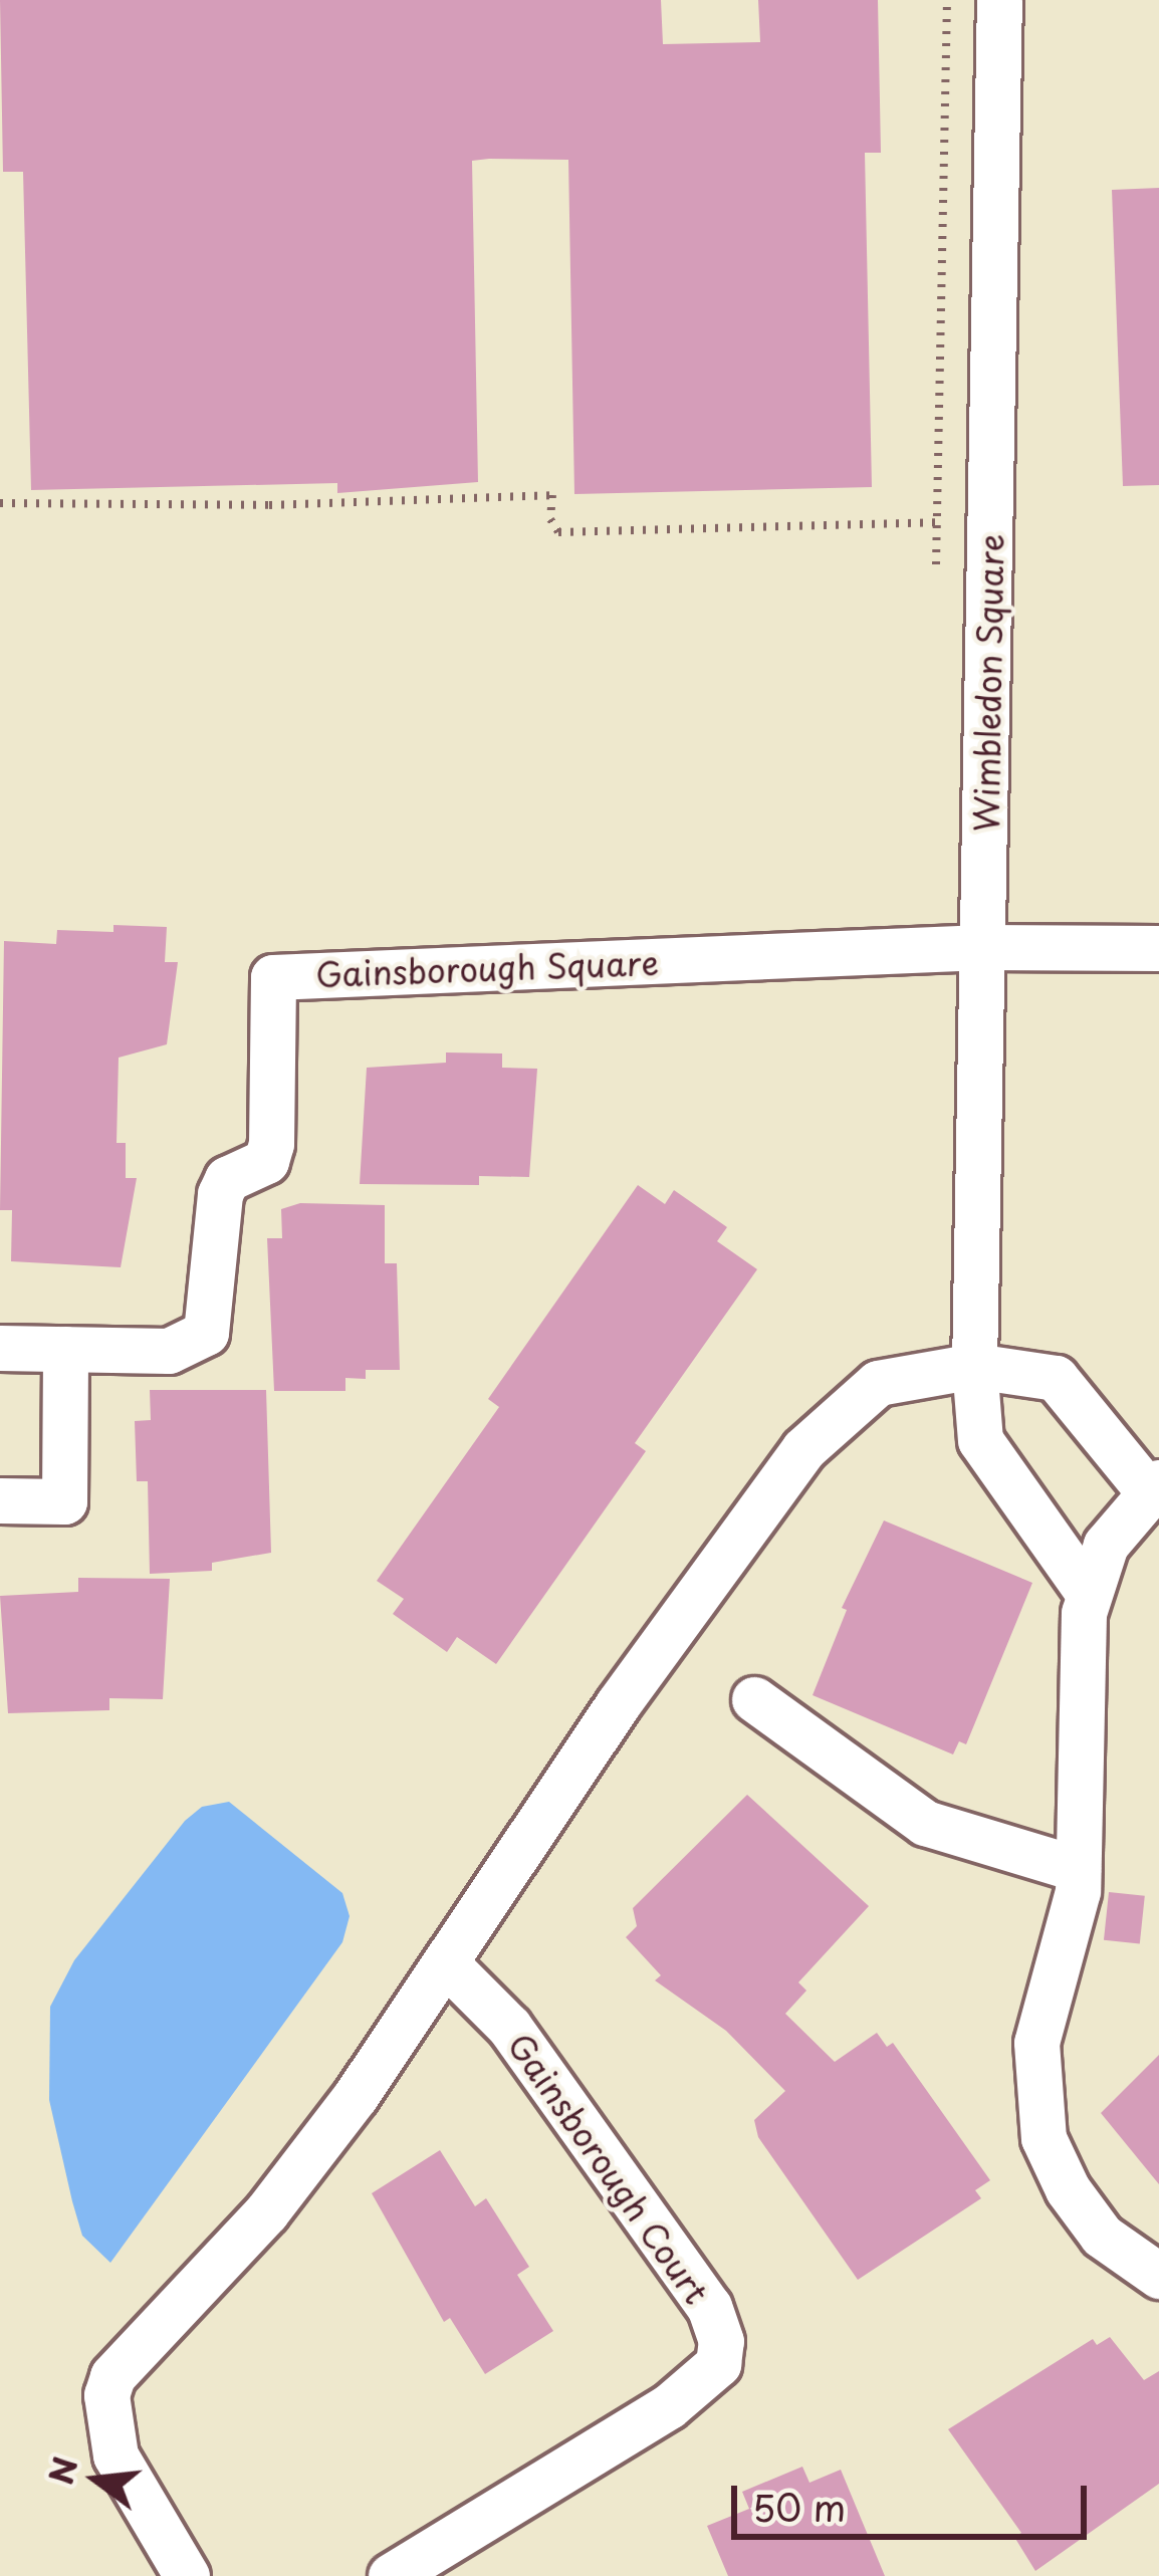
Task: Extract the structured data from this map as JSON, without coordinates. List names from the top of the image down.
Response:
{
  "streets": {
    "street": ["Wimbledon Square", "Gainsborough Square", "Gainsborough Court"]
  },
  "crossings": [
    ["Wimbledon Square", "Gainsborough Square"]
  ],
  "scale_bar": "50 m",
  "north": "left"
}
